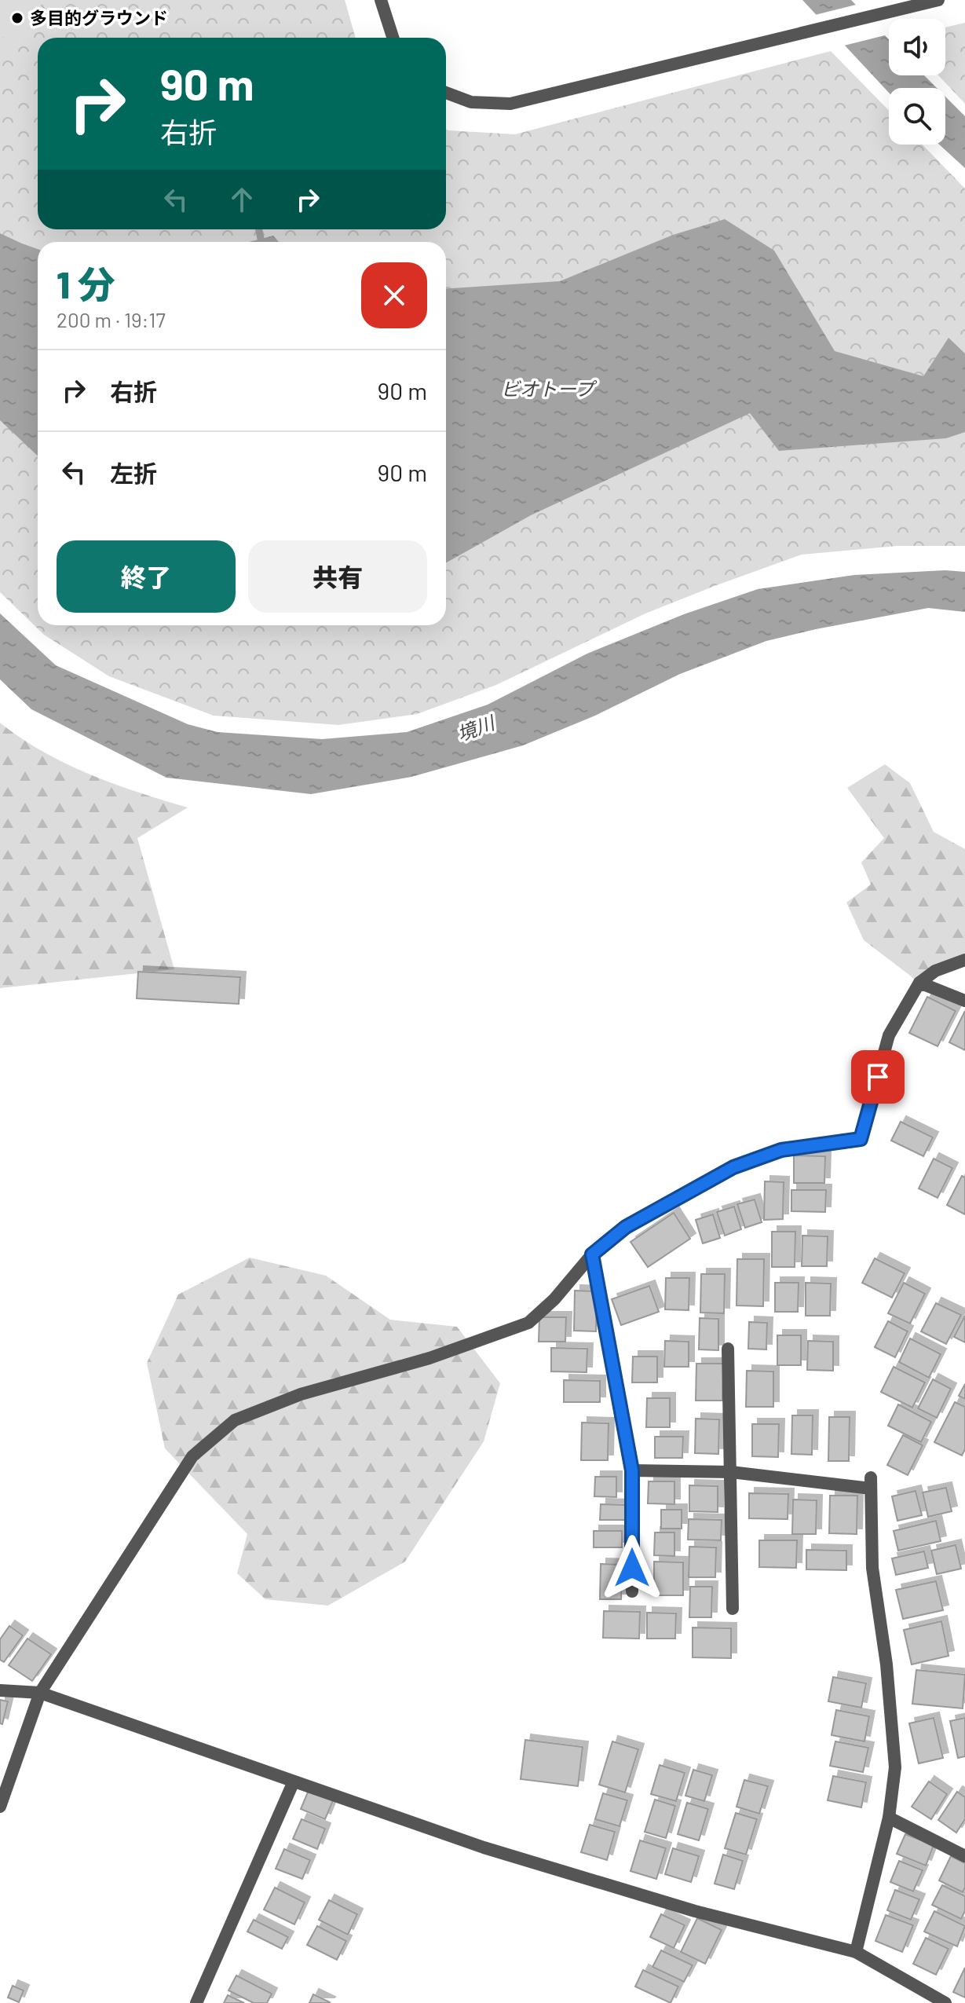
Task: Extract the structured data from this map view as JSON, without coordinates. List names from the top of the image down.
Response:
{
  "water": ["ビオトープ", "境川"],
  "places": ["多目的グラウンド"],
  "page": {
    "turn": ["90 m", "右折"],
    "heading": ["1 分", "200 m · 19:17"],
    "list": [
      {
        "name": "右折",
        "value": "90 m"
      },
      {
        "name": "左折",
        "value": "90 m"
      }
    ],
    "buttons": ["終了", "共有"]
  }
}
